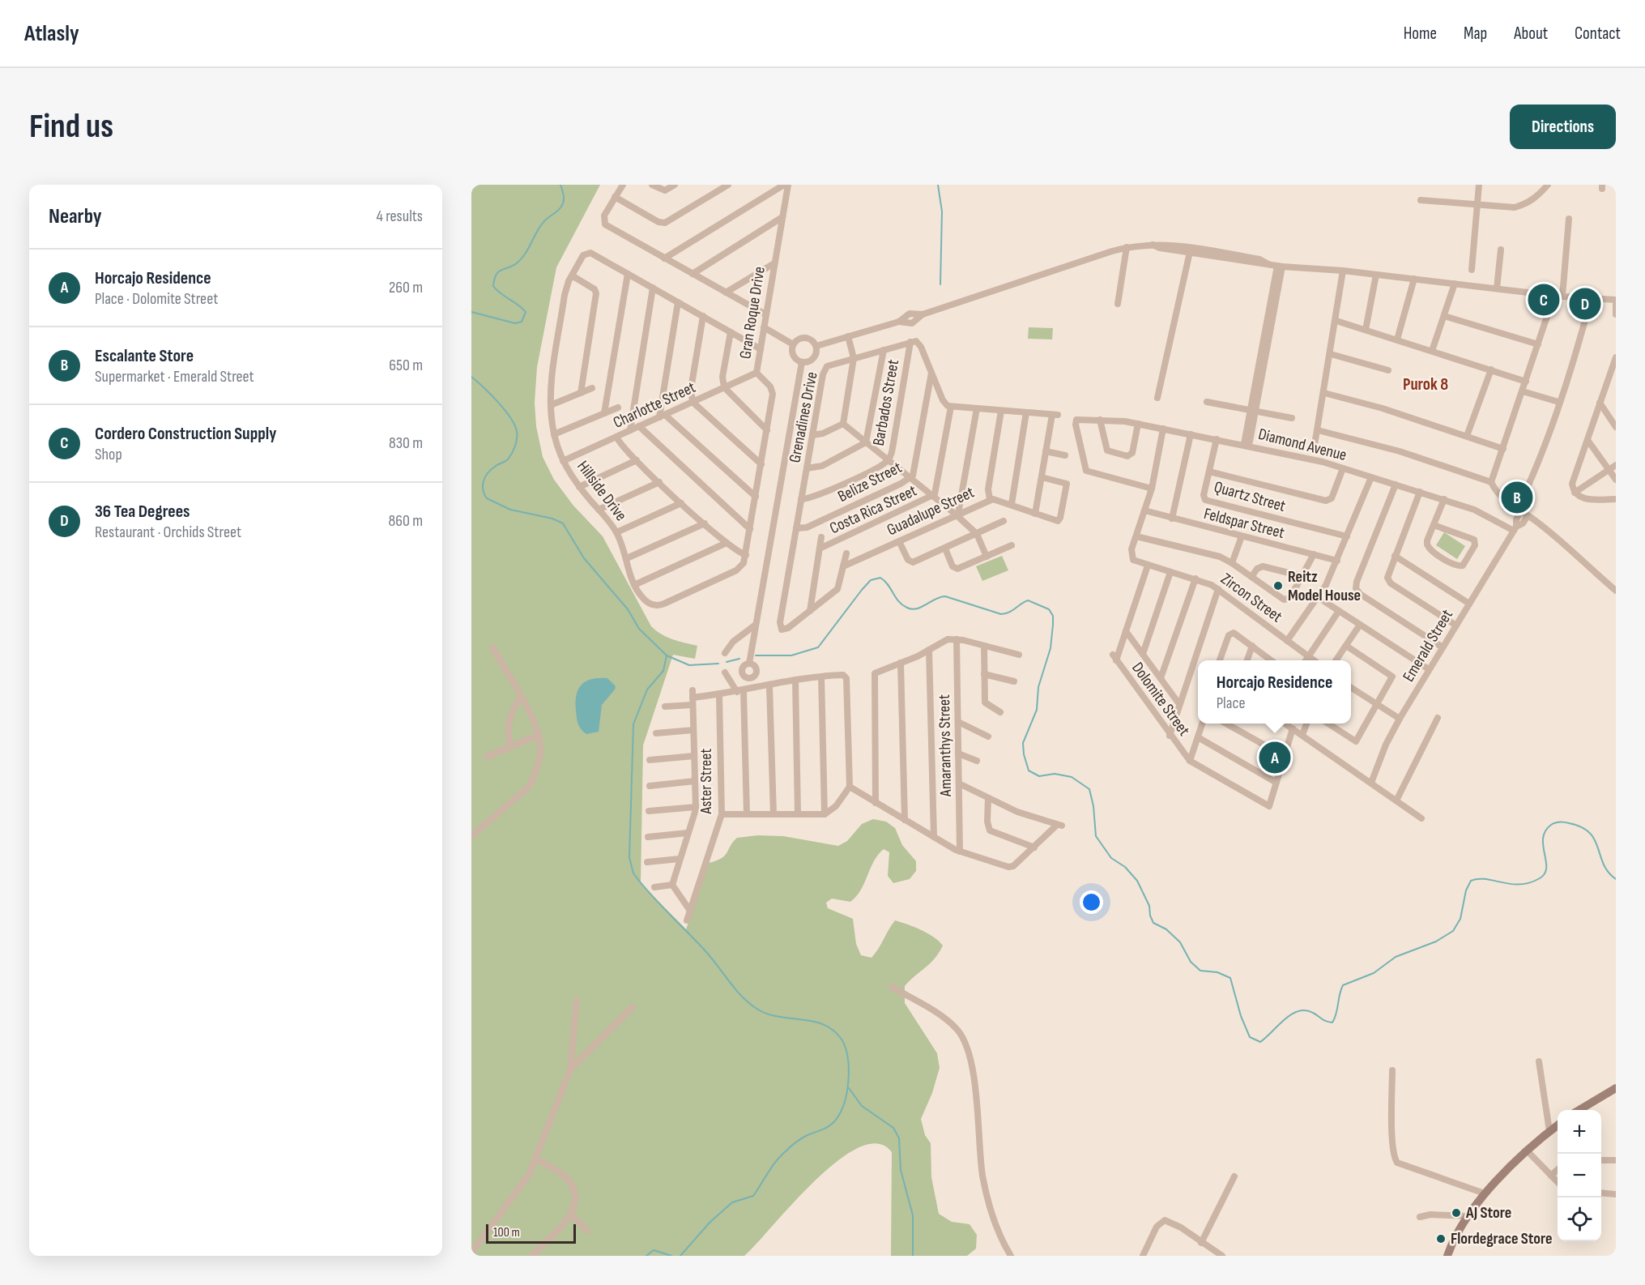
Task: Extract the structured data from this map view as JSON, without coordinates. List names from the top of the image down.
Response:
{
  "streets": {
    "street": [
      "Gran Roque Drive",
      "Barbados Street",
      "Charlotte Street",
      "Grenadines Drive",
      "Diamond Avenue",
      "Belize Street",
      "Hillside Drive",
      "Quartz Street",
      "Costa Rica Street",
      "Guadalupe Street",
      "Feldspar Street",
      "Zircon Street",
      "Emerald Street",
      "Dolomite Street",
      "Amaranthys Street",
      "Aster Street"
    ]
  },
  "crossings": [
    ["Gran Roque Drive", "Charlotte Street"],
    ["Gran Roque Drive", "Hillside Drive"],
    ["Barbados Street", "Grenadines Drive"],
    ["Charlotte Street", "Hillside Drive"],
    ["Grenadines Drive", "Belize Street"],
    ["Grenadines Drive", "Costa Rica Street"],
    ["Diamond Avenue", "Quartz Street"],
    ["Diamond Avenue", "Emerald Street"]
  ],
  "districts": ["Purok 8"],
  "places": ["Reitz Model House", "AJ Store", "Flordegrace Store"],
  "scale_bar": "100 m",
  "page": {
    "header": "Atlasly",
    "nav": [
      "Home",
      "Map",
      "About",
      "Contact"
    ],
    "buttons": "Directions",
    "title": "Find us",
    "heading": ["Nearby", "4 results"],
    "list": [
      {
        "mark": "A",
        "name": "Horcajo Residence",
        "note": "Place · Dolomite Street",
        "value": "260 m"
      },
      {
        "mark": "B",
        "name": "Escalante Store",
        "note": "Supermarket · Emerald Street",
        "value": "650 m"
      },
      {
        "mark": "C",
        "name": "Cordero Construction Supply",
        "note": "Shop",
        "value": "830 m"
      },
      {
        "mark": "D",
        "name": "36 Tea Degrees",
        "note": "Restaurant · Orchids Street",
        "value": "860 m"
      }
    ],
    "pins": [
      "C",
      "D",
      "B",
      "A"
    ],
    "popup": ["Horcajo Residence", "Place"],
    "map_buttons": ["+", "−"],
    "scale": "100 m"
  }
}
